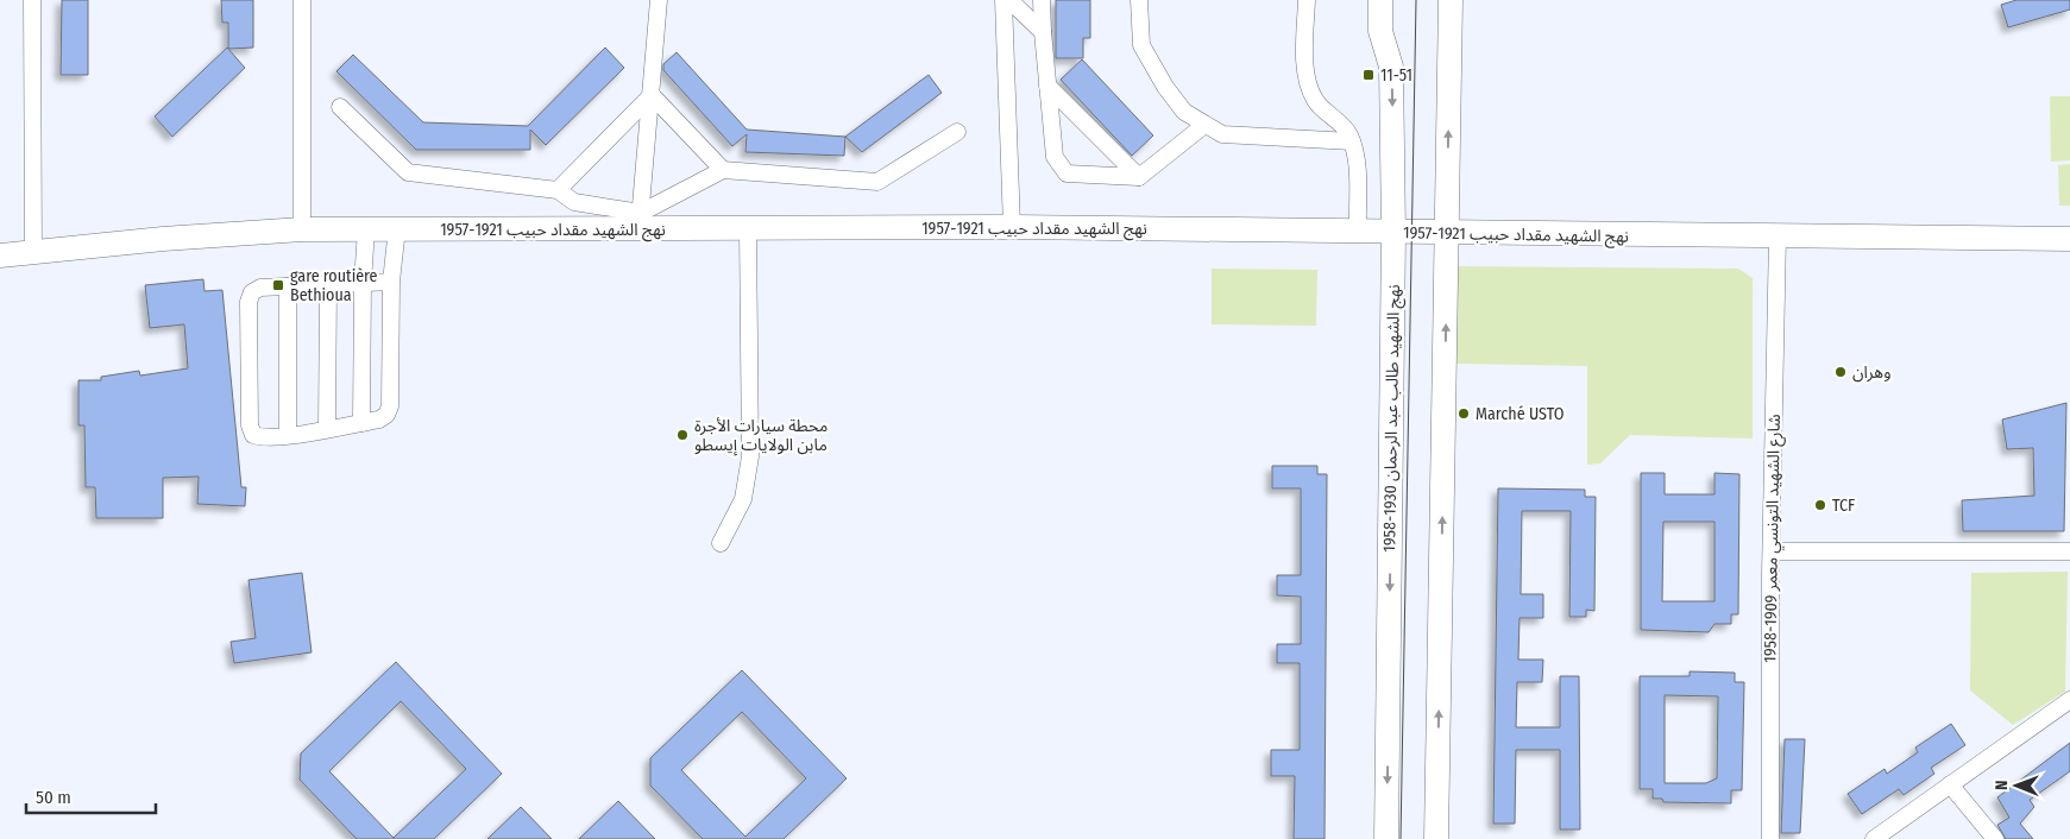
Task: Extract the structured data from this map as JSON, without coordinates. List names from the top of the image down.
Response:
{
  "streets": {
    "street": ["نهج الشهيد مقداد حبيب 1921-1957", "نهج الشهيد طالب عبد الرحمان 1930-1958", "شارع الشهيد التونسي معمر 1909-1958"]
  },
  "crossings": [
    ["نهج الشهيد مقداد حبيب 1921-1957", "نهج الشهيد طالب عبد الرحمان 1930-1958"],
    ["نهج الشهيد مقداد حبيب 1921-1957", "شارع الشهيد التونسي معمر 1909-1958"]
  ],
  "places": {
    "transit": ["11-51", "gare routière Bethioua"],
    "other": [
      "وهران",
      "Marché USTO",
      "محطة سيارات الأجرة مابن الولايات إيسطو",
      "TCF"
    ]
  },
  "scale_bar": "50 m",
  "north": "left"
}
